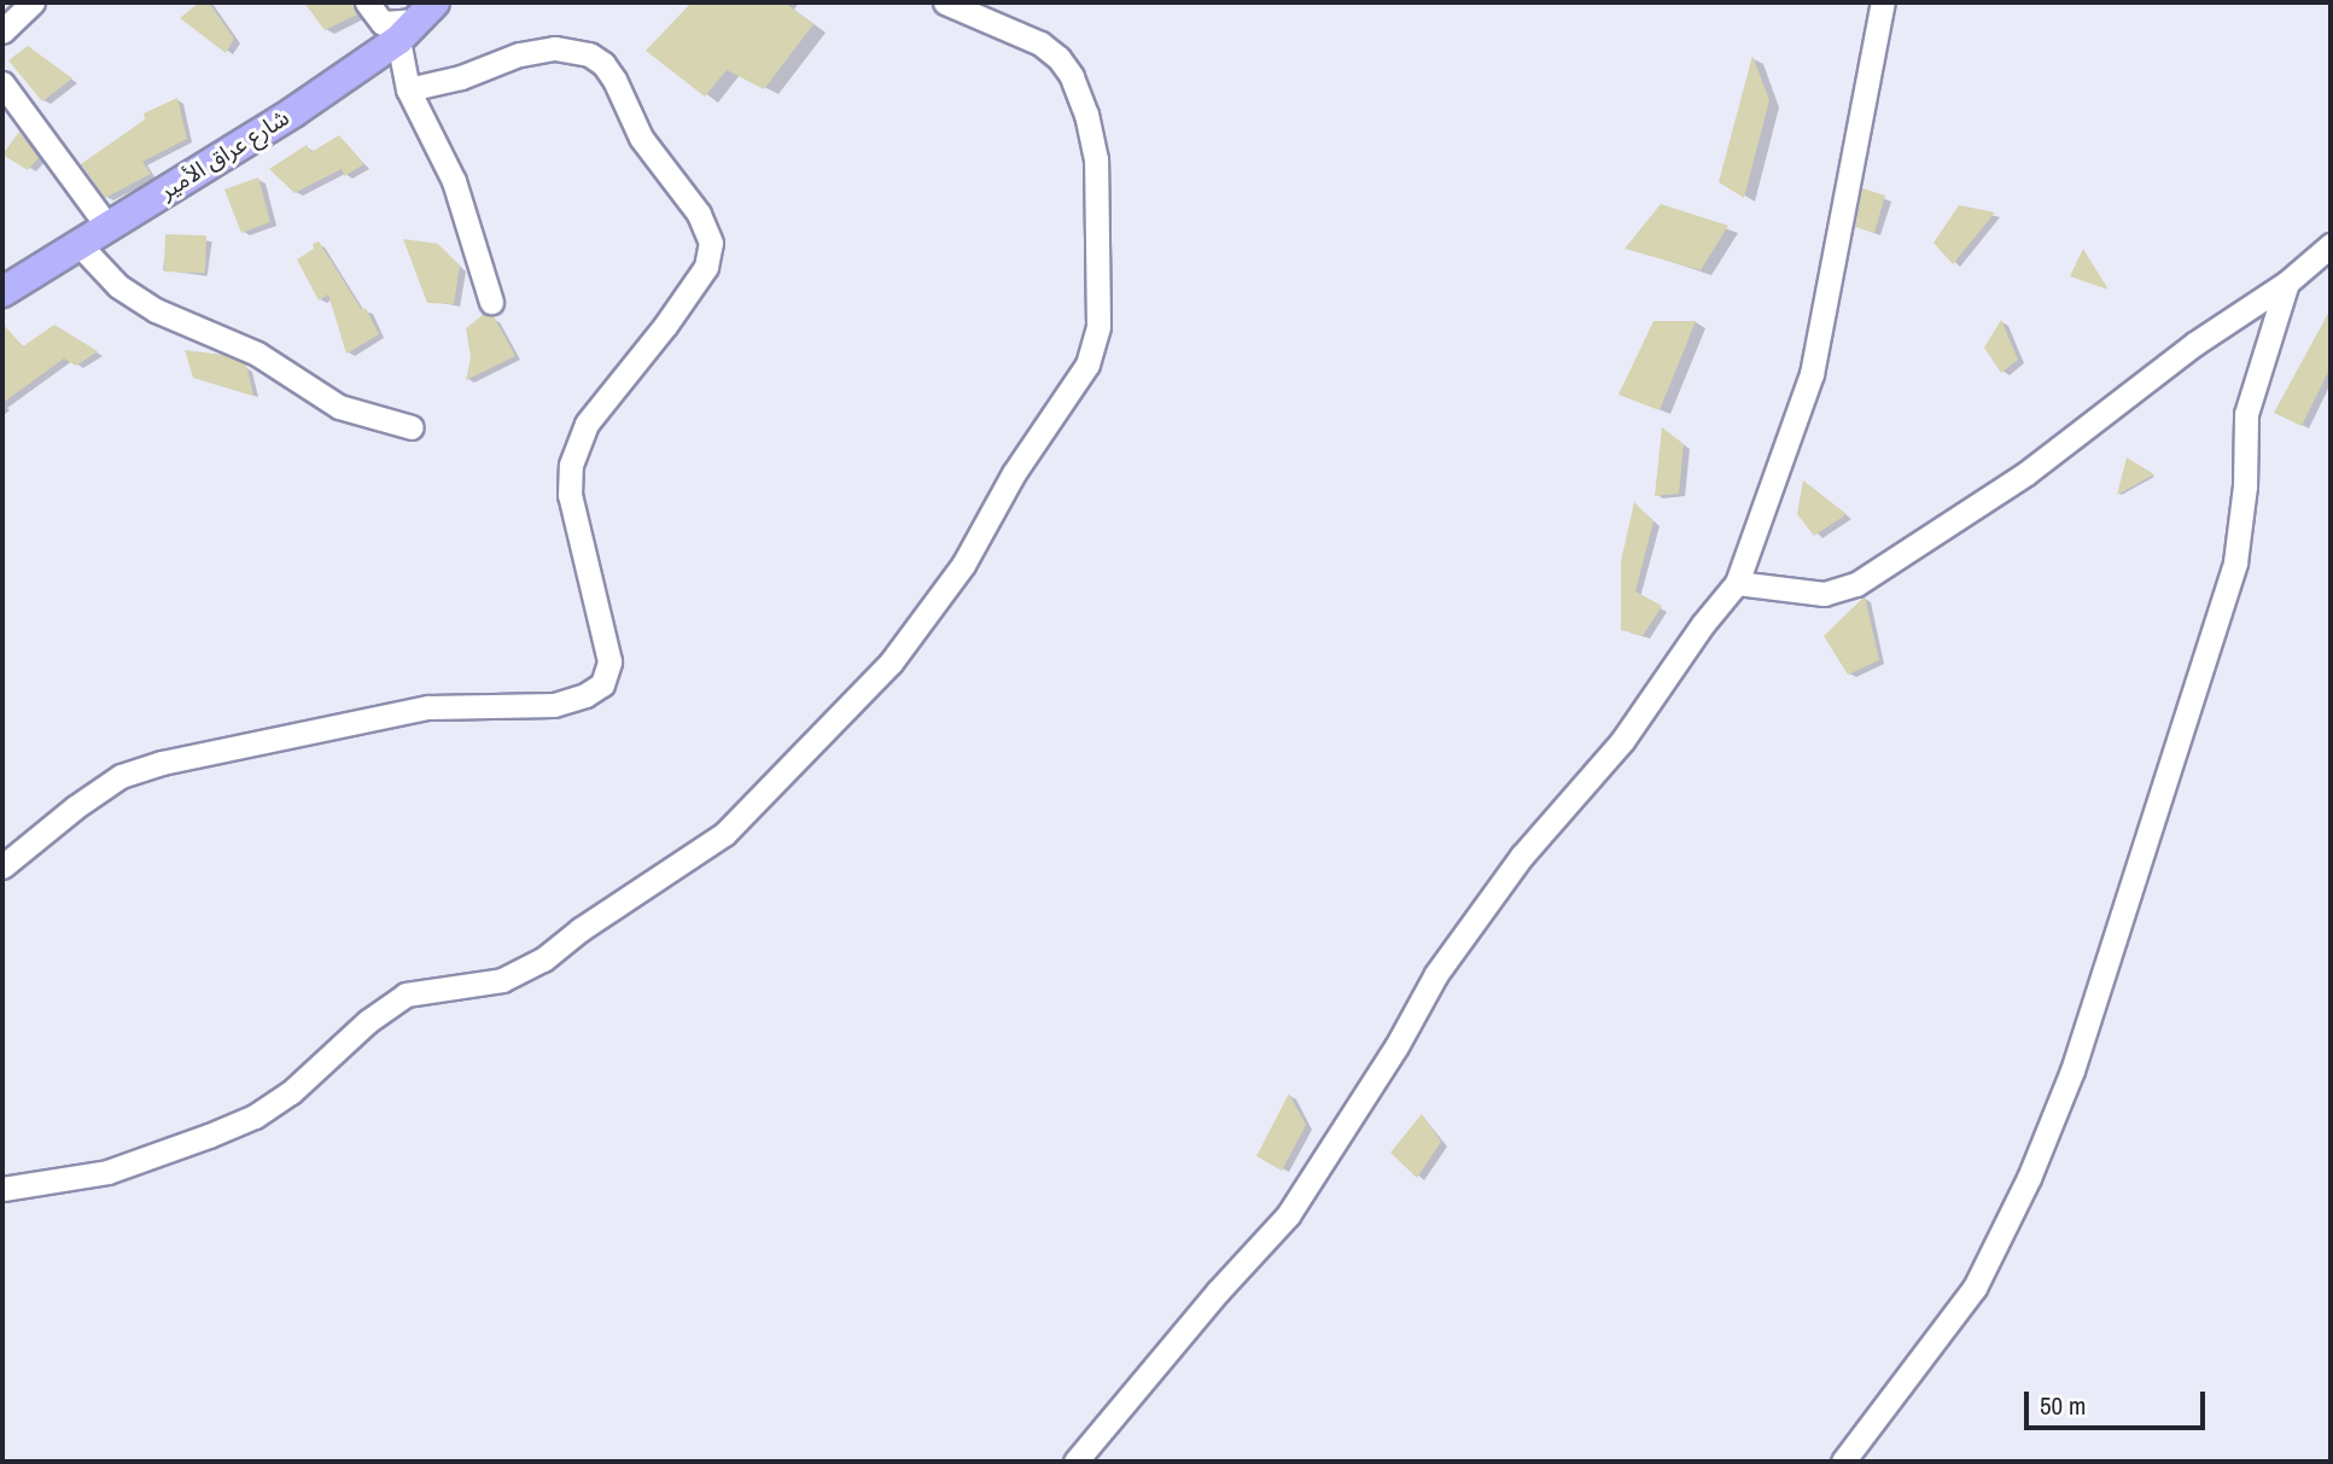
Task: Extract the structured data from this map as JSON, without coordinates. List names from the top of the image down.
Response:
{
  "streets": {
    "main road": ["شارع عراق الأمير"]
  },
  "scale_bar": "50 m"
}
